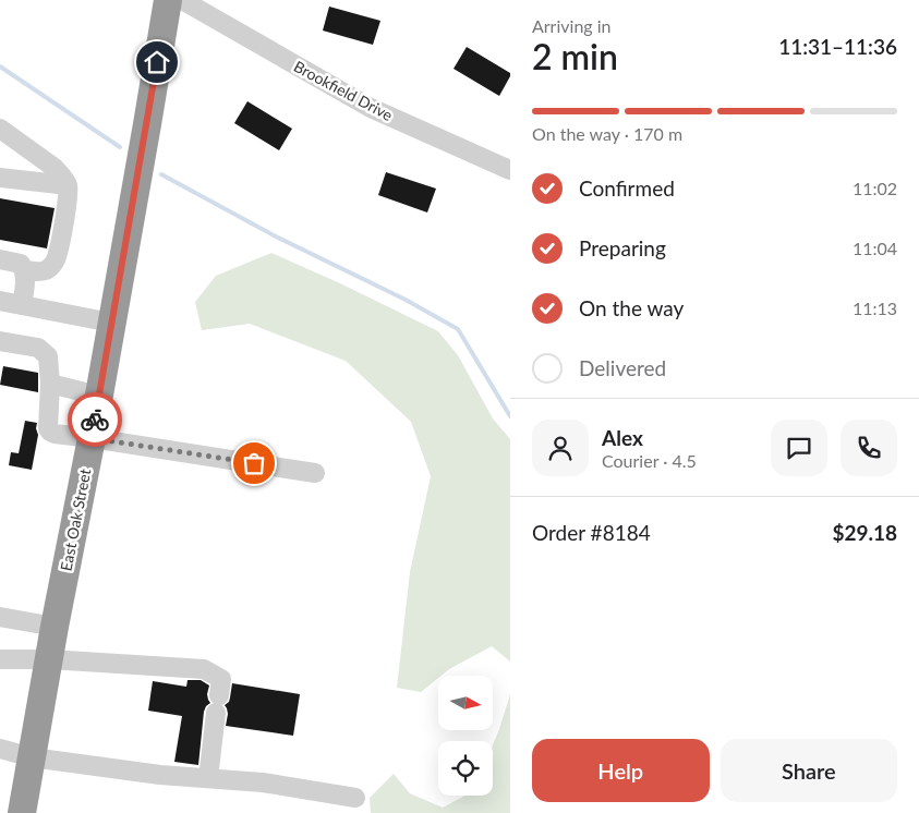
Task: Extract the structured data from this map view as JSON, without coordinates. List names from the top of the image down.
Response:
{
  "streets": {
    "highway": ["East Oak Street"],
    "street": ["Brookfield Drive"]
  },
  "north": "right",
  "page": {
    "heading": ["2 min", "Arriving in", "11:31–11:36"],
    "panel": [
      "Alex",
      "Courier · 4.5",
      "Order #8184",
      "$29.18"
    ],
    "bar": "On the way · 170 m",
    "list": [
      ["Confirmed", "11:02"],
      ["Preparing", "11:04"],
      ["On the way", "11:13"],
      "Delivered"
    ],
    "buttons": ["Help", "Share"]
  }
}
